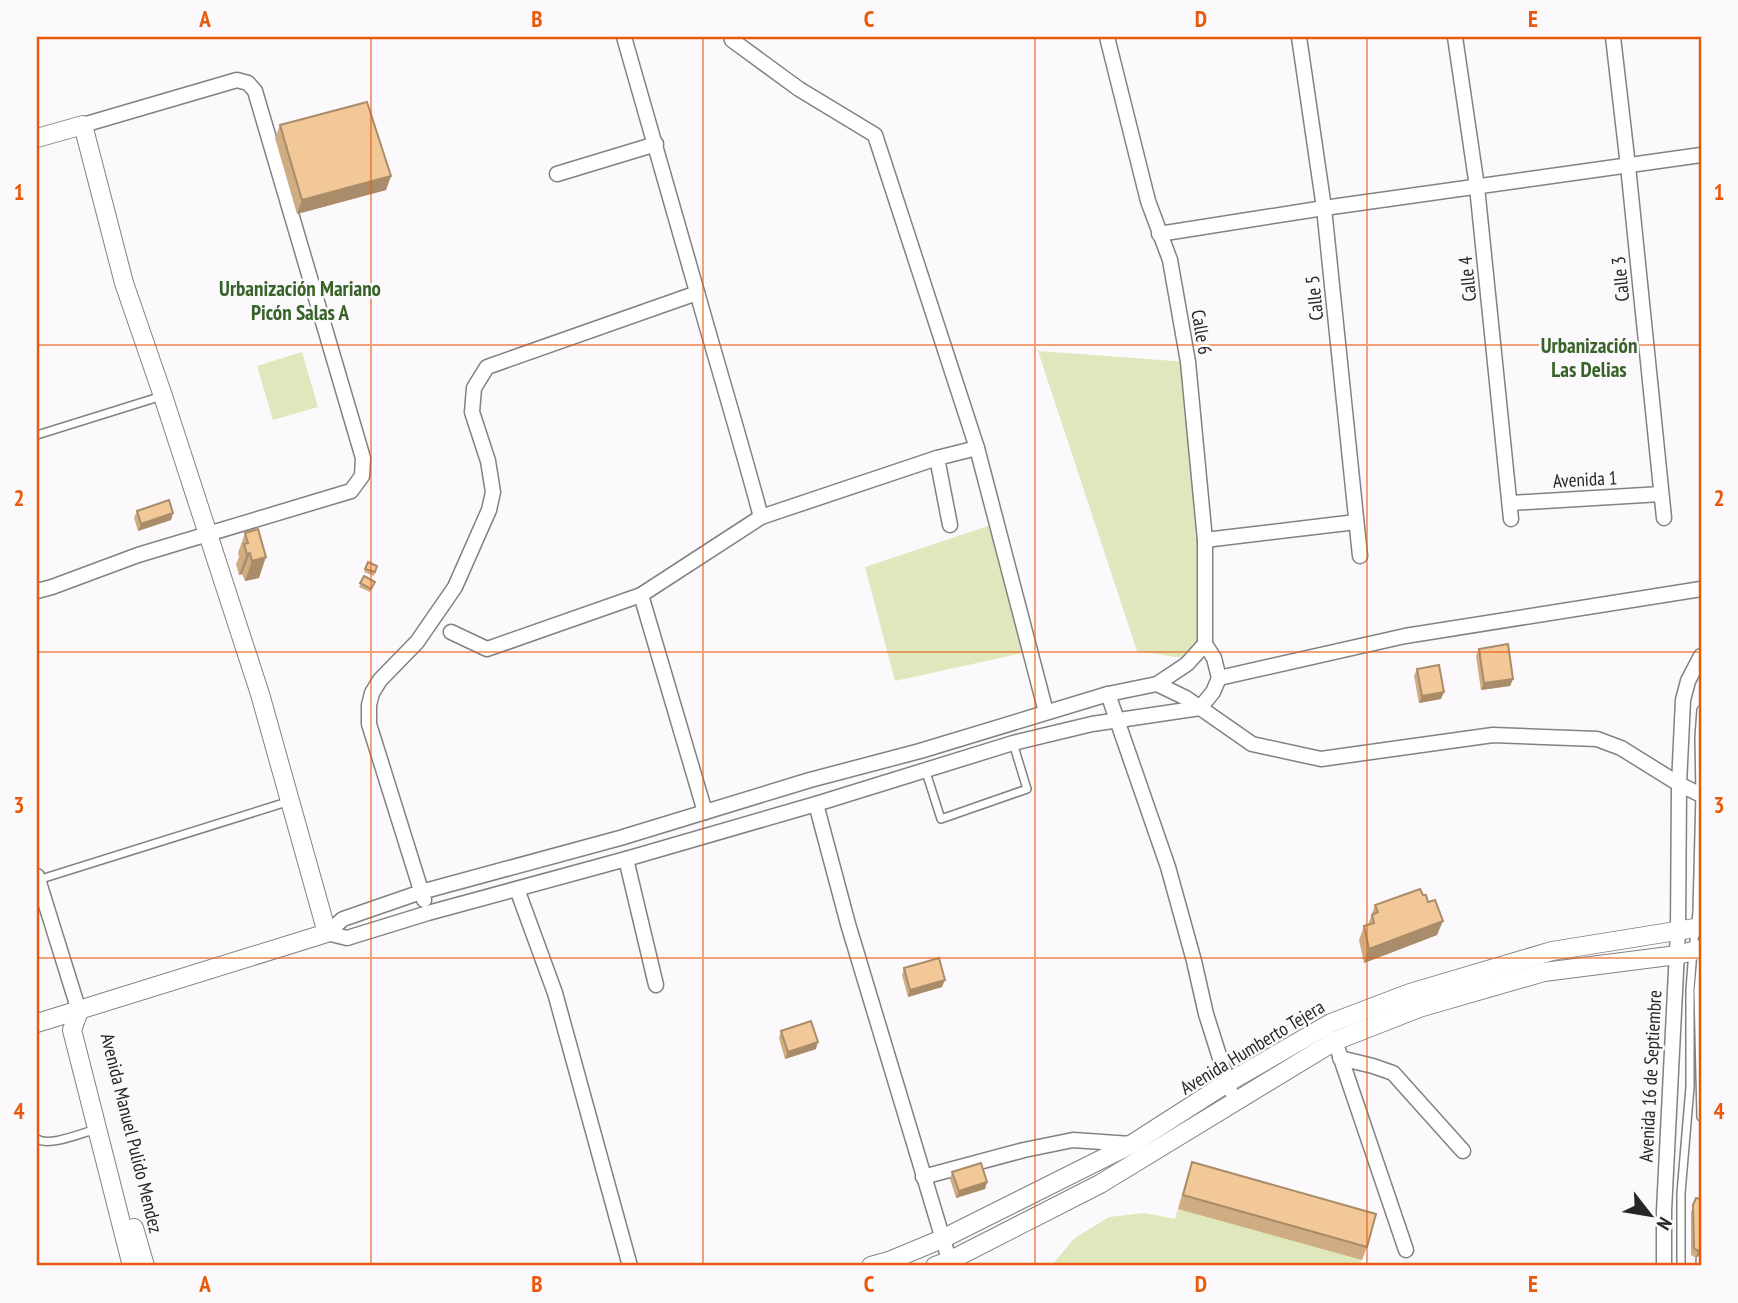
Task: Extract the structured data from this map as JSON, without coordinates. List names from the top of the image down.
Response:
{
  "streets": {
    "street": [
      "Calle 4",
      "Calle 3",
      "Calle 5",
      "Calle 6",
      "Avenida 1",
      "Avenida Humberto Tejera",
      "Avenida 16 de Septiembre",
      "Avenida Manuel Pulido Mendez"
    ]
  },
  "crossings": [
    ["Calle 4", "Avenida 1"],
    ["Calle 3", "Avenida 1"],
    ["Avenida Humberto Tejera", "Avenida 16 de Septiembre"]
  ],
  "districts": ["Urbanización Mariano Picón Salas A", "Urbanización Las Delias"],
  "north": "bottom right",
  "grid": {
    "columns": [
      "A",
      "B",
      "C",
      "D",
      "E"
    ],
    "rows": [
      "1",
      "2",
      "3",
      "4"
    ]
  }
}
